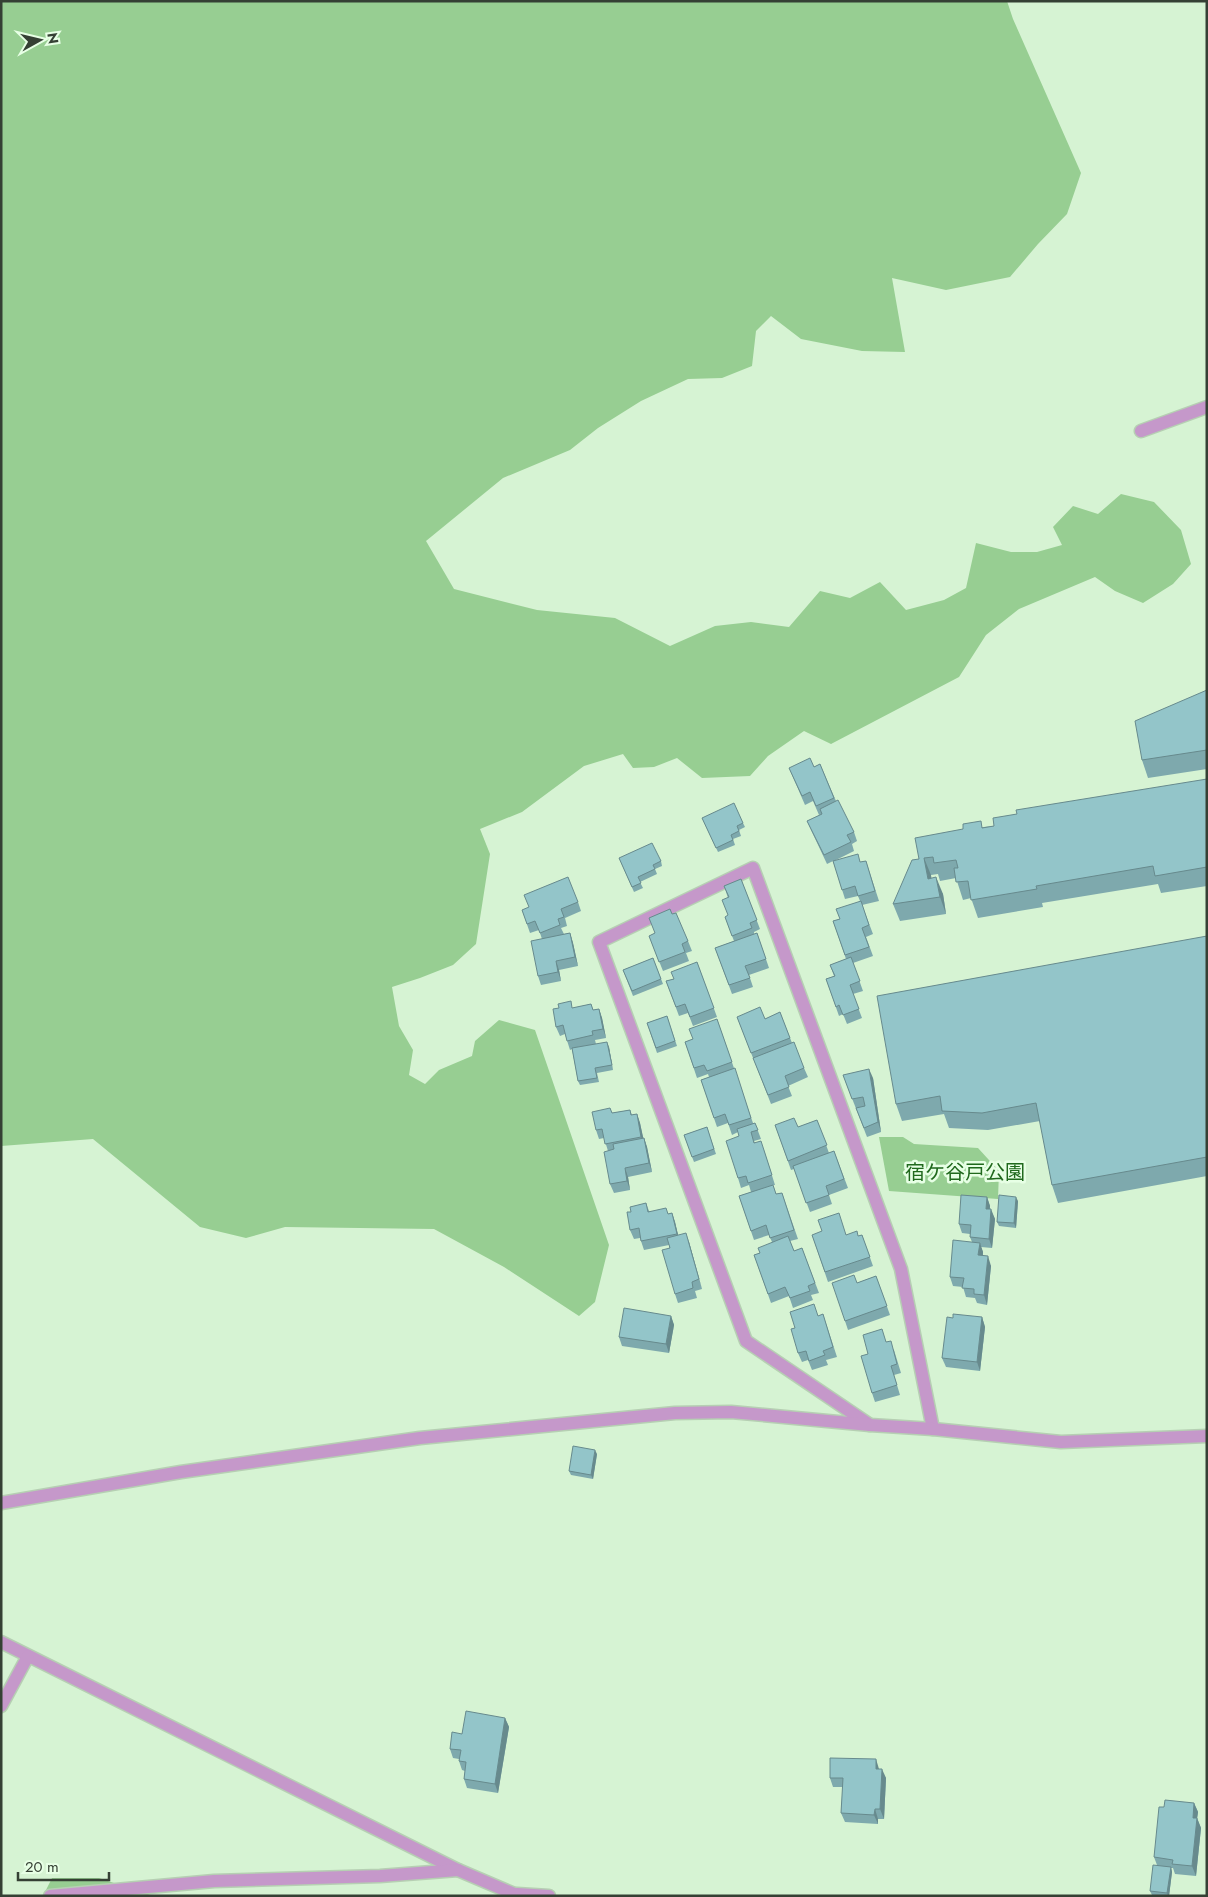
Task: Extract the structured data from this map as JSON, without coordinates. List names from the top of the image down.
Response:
{
  "parks": ["宿ケ谷戸公園"],
  "scale_bar": "20 m",
  "north": "right"
}
